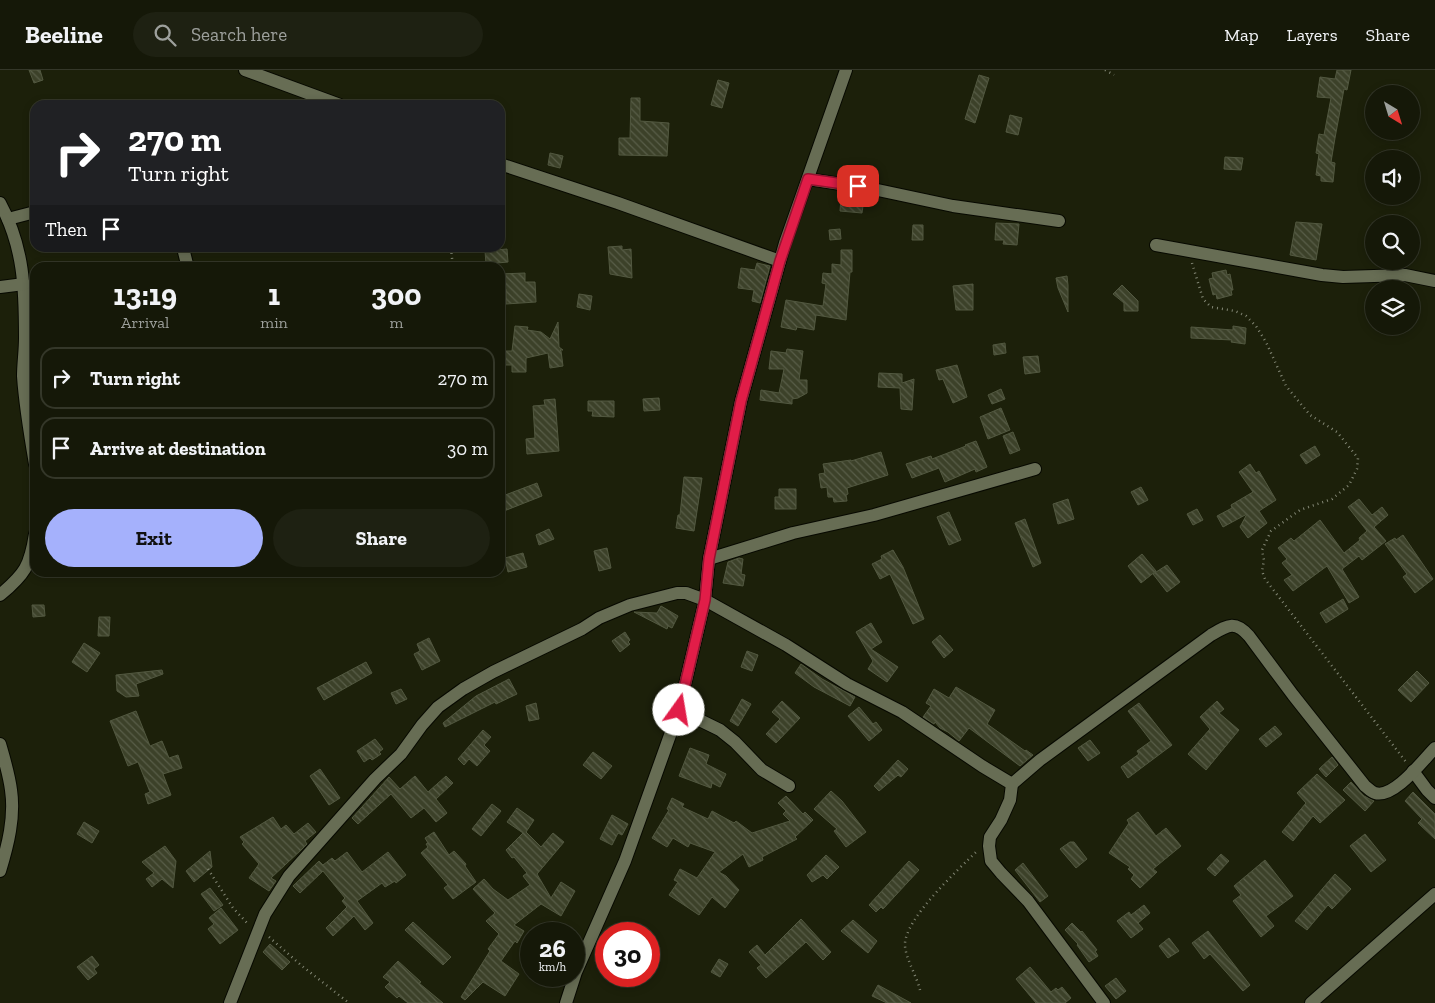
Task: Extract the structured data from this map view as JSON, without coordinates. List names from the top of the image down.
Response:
{
  "north": "bottom right",
  "page": {
    "header": "Beeline",
    "search": "Search here",
    "nav": ["Map", "Layers", "Share"],
    "turn": ["270 m", "Turn right"],
    "then": "Then",
    "eta": [
      "13:19",
      "Arrival",
      "1",
      "min",
      "300",
      "m"
    ],
    "list": [
      {
        "name": "Turn right",
        "value": "270 m"
      },
      {
        "name": "Arrive at destination",
        "value": "30 m"
      }
    ],
    "buttons": ["Exit", "Share"],
    "speed": "26 km/h",
    "limit": "30"
  }
}
